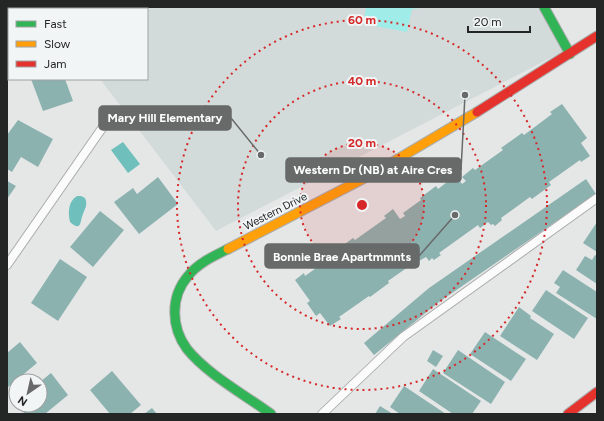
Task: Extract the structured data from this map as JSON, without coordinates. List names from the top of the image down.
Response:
{
  "streets": {
    "street": ["Western Drive"]
  },
  "places": ["Western Dr (NB) at Aire Cres", "Mary Hill Elementary", "Bonnie Brae Apartmmnts"],
  "legend": ["Fast", "Slow", "Jam"],
  "scale_bar": "20 m",
  "north": "bottom left",
  "rings": ["60 m", "40 m", "20 m"]
}
